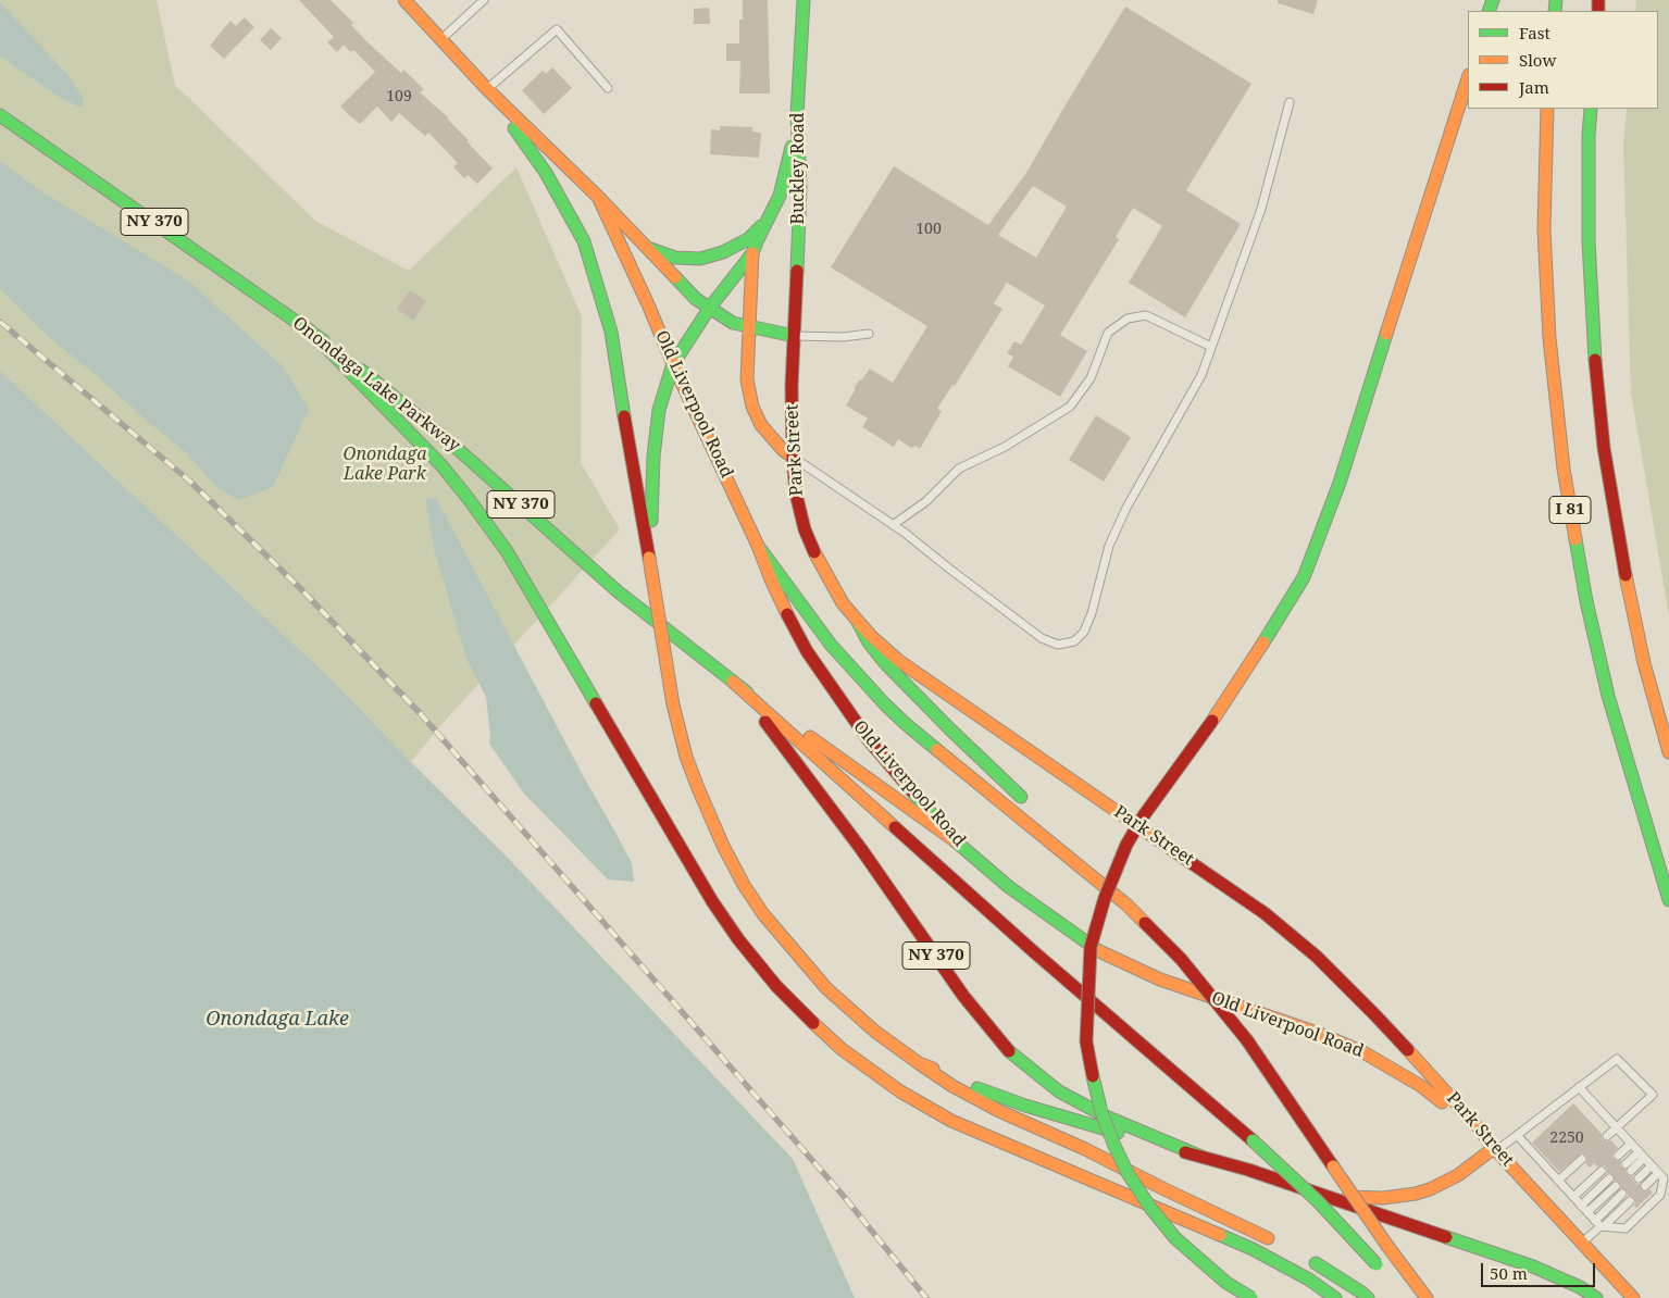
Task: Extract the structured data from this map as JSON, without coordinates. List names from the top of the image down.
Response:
{
  "streets": {
    "main road": [
      "Buckley Road",
      "NY 370",
      "Onondaga Lake Parkway",
      "Old Liverpool Road",
      "Park Street",
      "I 81"
    ]
  },
  "crossings": [
    ["Buckley Road", "Old Liverpool Road"],
    ["Buckley Road", "Park Street"],
    ["NY 370", "Onondaga Lake Parkway"],
    ["NY 370", "Old Liverpool Road"],
    ["NY 370", "Park Street"],
    ["Old Liverpool Road", "Park Street"]
  ],
  "water": ["Onondaga Lake"],
  "parks": ["Onondaga Lake Park"],
  "house_numbers": ["109", "100", "2250"],
  "legend": ["Fast", "Slow", "Jam"],
  "scale_bar": "50 m"
}
